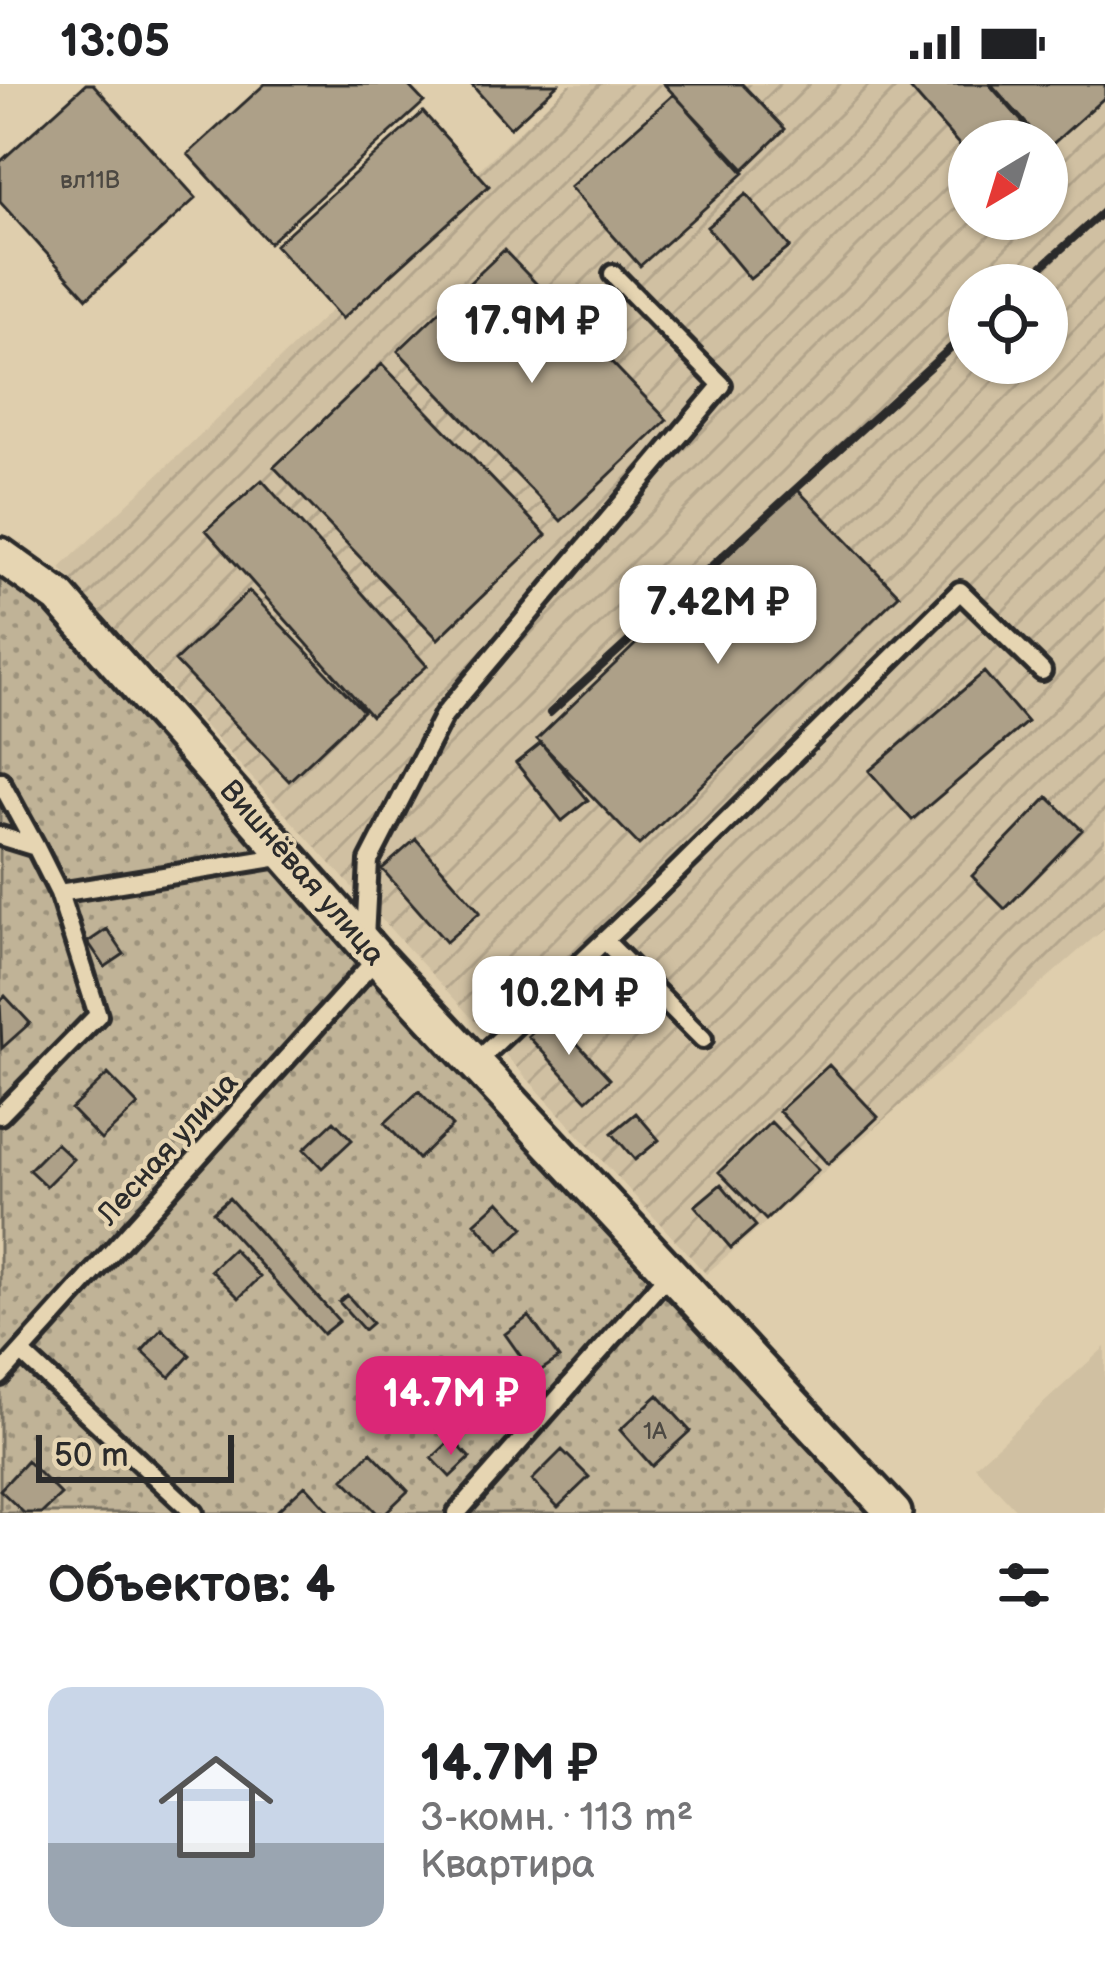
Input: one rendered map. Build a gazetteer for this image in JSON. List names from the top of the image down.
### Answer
{
  "streets": {
    "street": ["Вишнёвая улица"],
    "lane": ["Лесная улица"]
  },
  "crossings": [
    ["Вишнёвая улица", "Лесная улица"]
  ],
  "house_numbers": ["вл11В", "1А"],
  "scale_bar": "50 m",
  "north": "bottom left",
  "page": {
    "status": "13:05",
    "price": [
      "17.9M ₽",
      "7.42M ₽",
      "10.2M ₽",
      "14.7M ₽"
    ],
    "scale": "50 m",
    "heading": "Объектов: 4",
    "list": [
      {
        "name": "14.7M ₽",
        "note": "3-комн. · 113 m² · Квартира"
      }
    ]
  }
}
